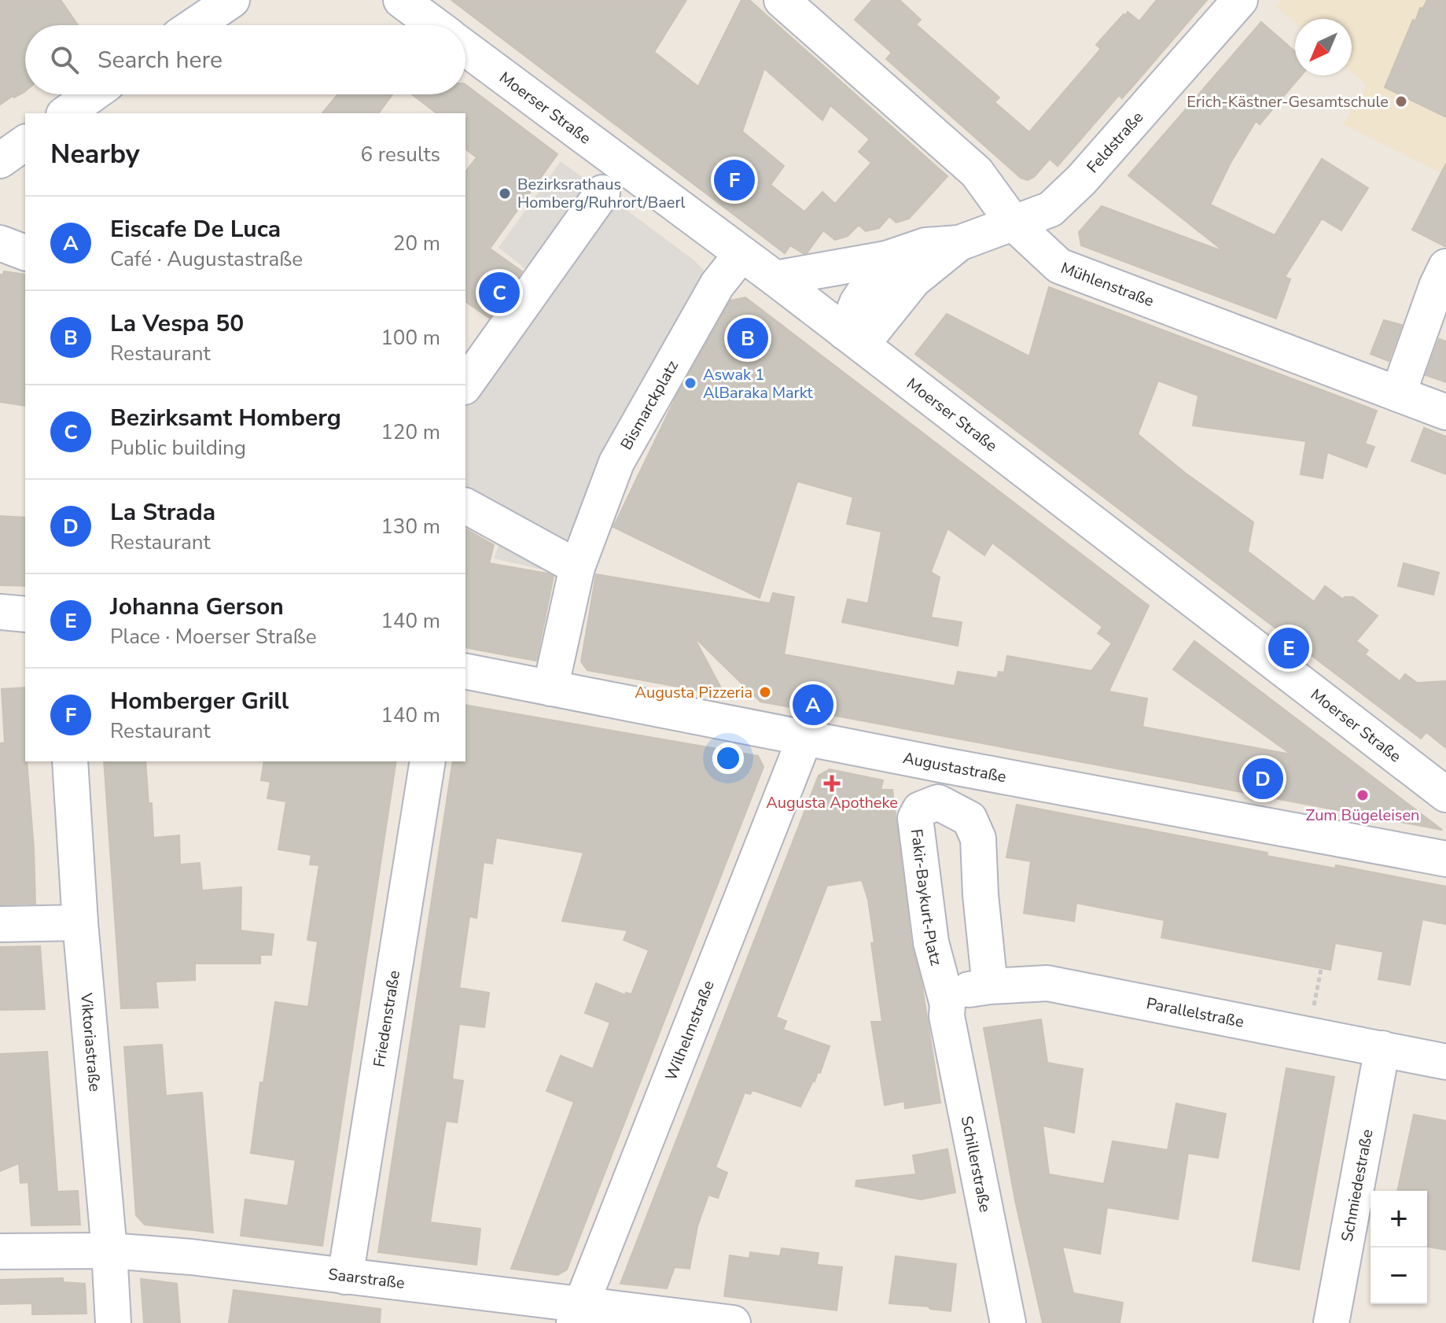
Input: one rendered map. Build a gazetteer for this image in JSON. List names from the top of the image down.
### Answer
{
  "streets": {
    "street": [
      "Moerser Straße",
      "Feldstraße",
      "Mühlenstraße",
      "Bismarckplatz",
      "Augustastraße",
      "Fakir-Baykurt-Platz",
      "Parallelstraße",
      "Friedenstraße",
      "Wilhelmstraße",
      "Viktoriastraße",
      "Schillerstraße",
      "Schmiedestraße",
      "Saarstraße"
    ]
  },
  "crossings": [
    ["Moerser Straße", "Feldstraße"],
    ["Moerser Straße", "Bismarckplatz"],
    ["Feldstraße", "Mühlenstraße"],
    ["Bismarckplatz", "Augustastraße"],
    ["Augustastraße", "Wilhelmstraße"],
    ["Fakir-Baykurt-Platz", "Parallelstraße"],
    ["Fakir-Baykurt-Platz", "Schillerstraße"],
    ["Parallelstraße", "Schillerstraße"],
    ["Parallelstraße", "Schmiedestraße"],
    ["Friedenstraße", "Saarstraße"],
    ["Wilhelmstraße", "Saarstraße"],
    ["Viktoriastraße", "Saarstraße"]
  ],
  "places": {
    "other": [
      "Erich-Kästner-Gesamtschule",
      "Bezirksrathaus Homberg/Ruhrort/Baerl",
      "Aswak 1 AlBaraka Markt",
      "Augusta Pizzeria",
      "Zum Bügeleisen"
    ],
    "health": ["Augusta Apotheke"]
  },
  "north": "bottom left",
  "page": {
    "search": "Search here",
    "heading": ["Nearby", "6 results"],
    "pins": [
      "F",
      "C",
      "B",
      "E",
      "A",
      "D"
    ],
    "list": [
      {
        "mark": "A",
        "name": "Eiscafe De Luca",
        "note": "Café · Augustastraße",
        "value": "20 m"
      },
      {
        "mark": "B",
        "name": "La Vespa 50",
        "note": "Restaurant",
        "value": "100 m"
      },
      {
        "mark": "C",
        "name": "Bezirksamt Homberg",
        "note": "Public building",
        "value": "120 m"
      },
      {
        "mark": "D",
        "name": "La Strada",
        "note": "Restaurant",
        "value": "130 m"
      },
      {
        "mark": "E",
        "name": "Johanna Gerson",
        "note": "Place · Moerser Straße",
        "value": "140 m"
      },
      {
        "mark": "F",
        "name": "Homberger Grill",
        "note": "Restaurant",
        "value": "140 m"
      }
    ],
    "map_buttons": ["+", "−"]
  }
}
